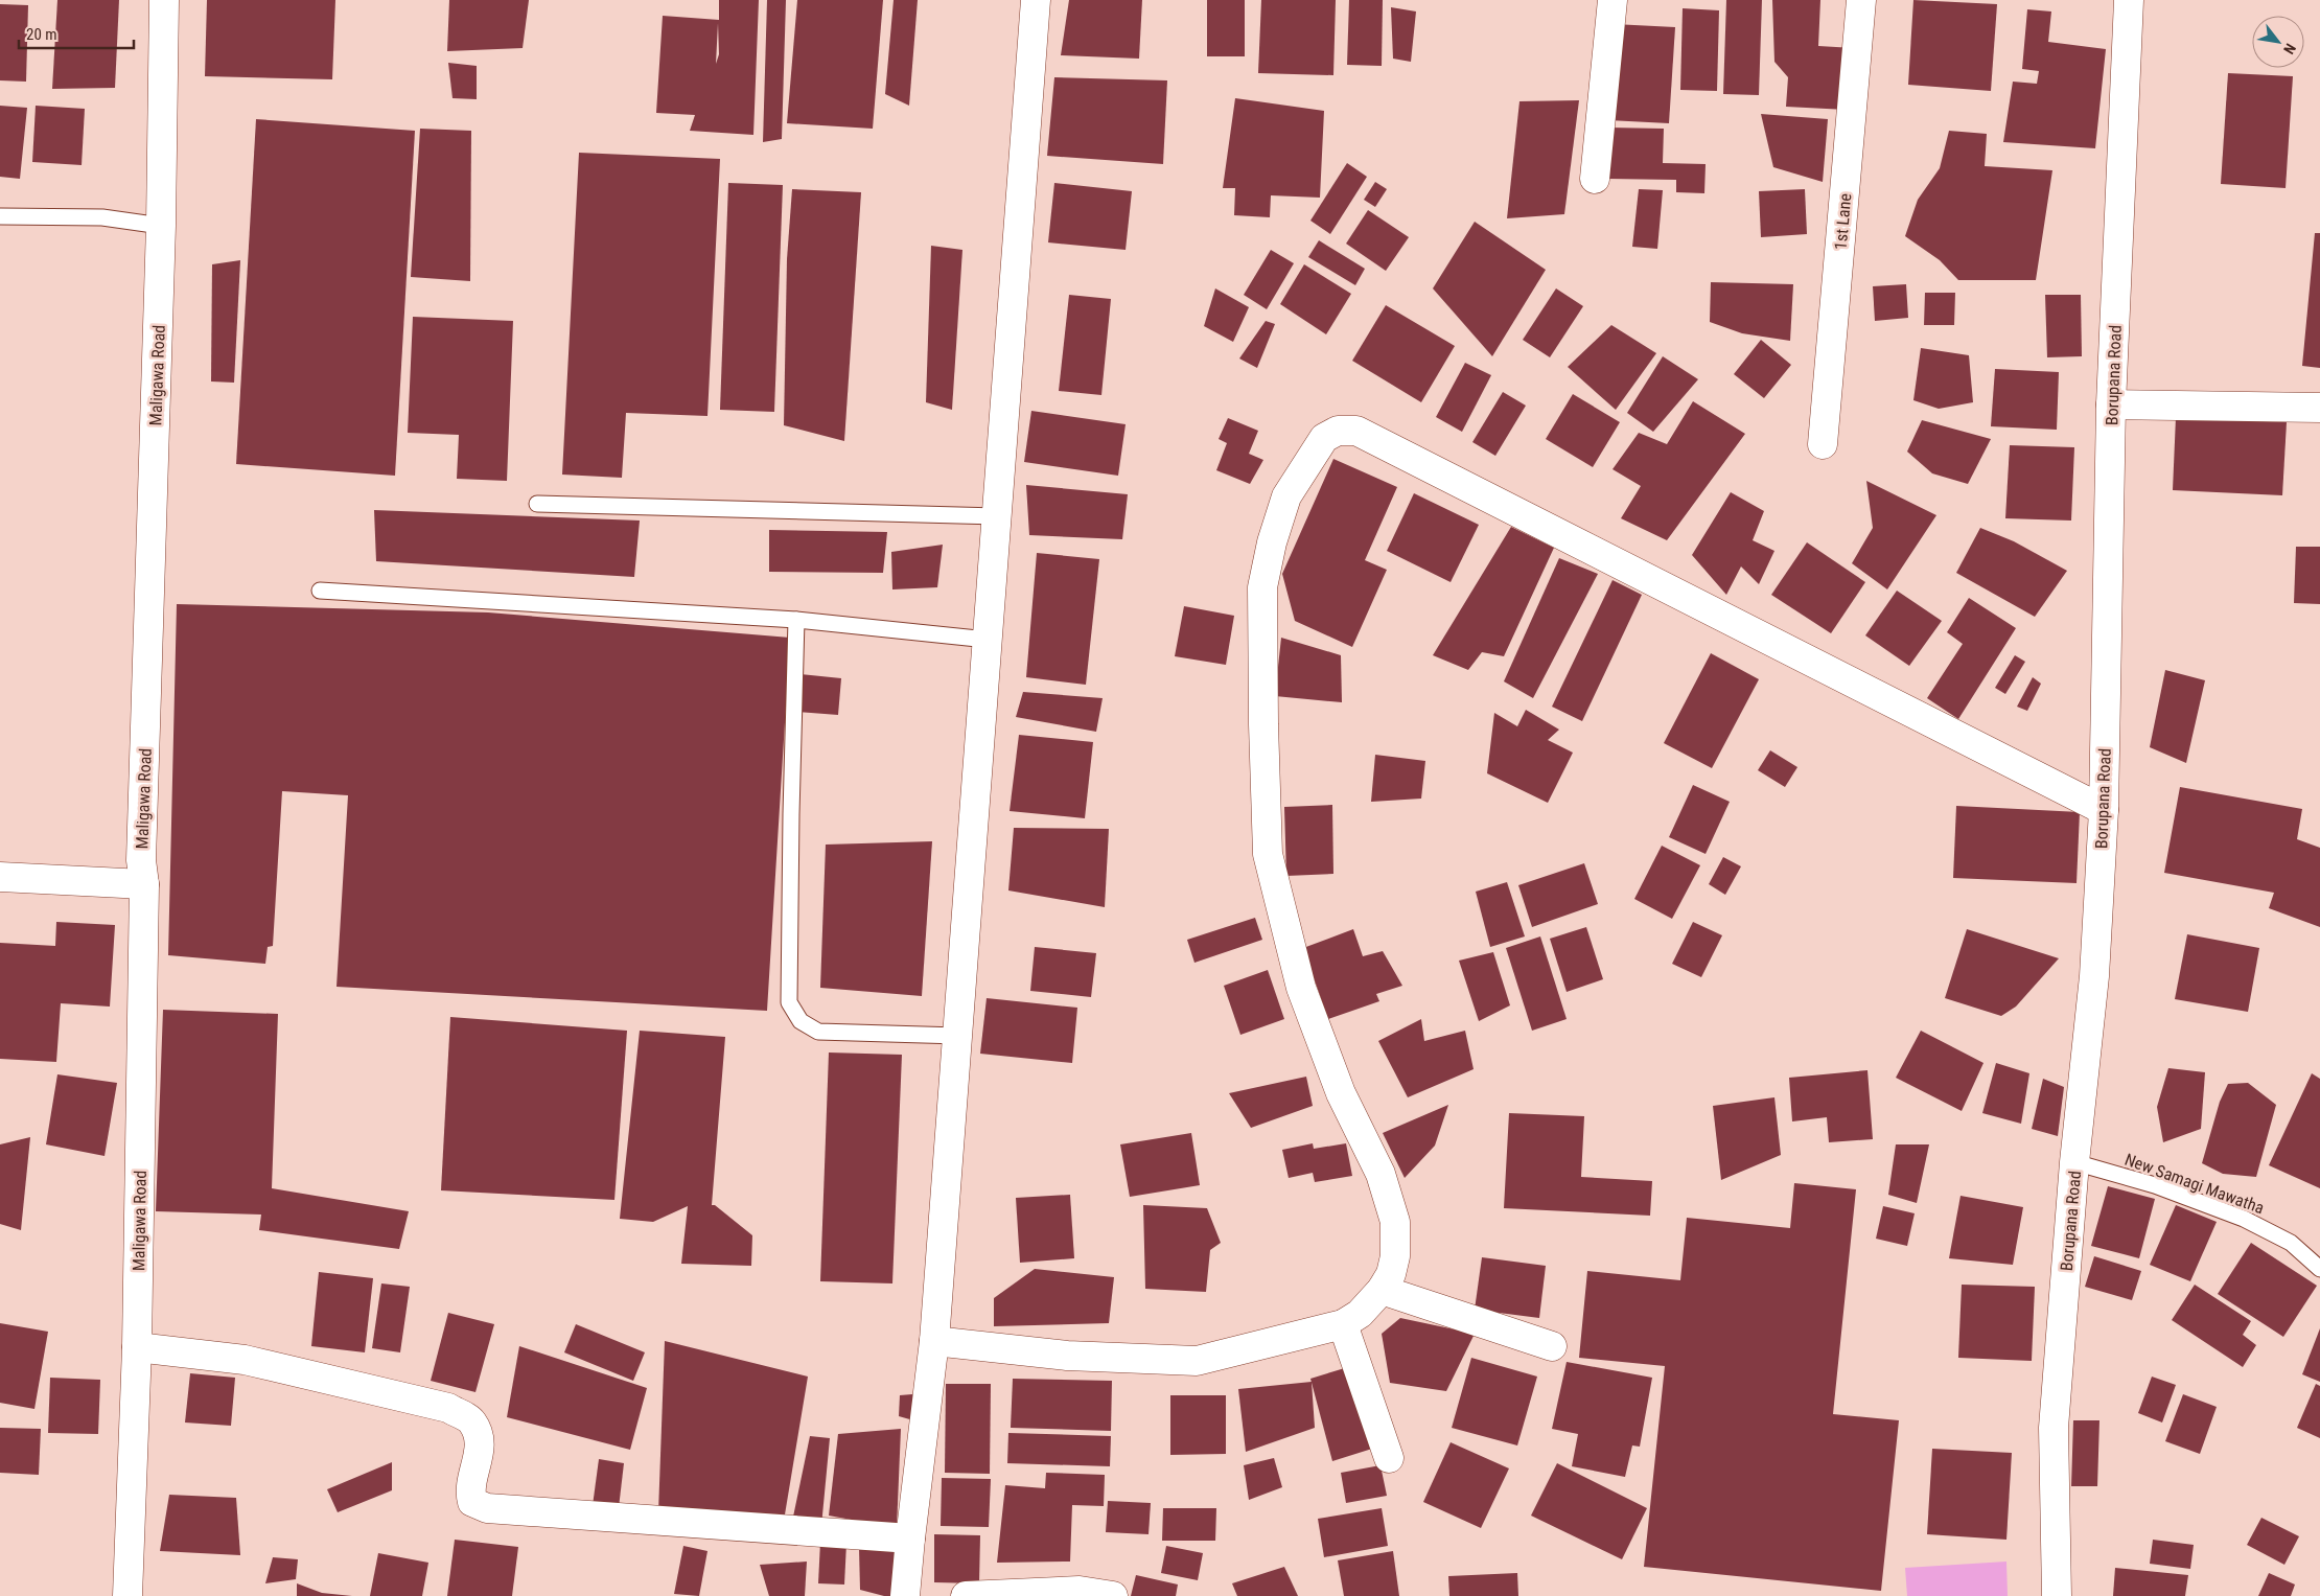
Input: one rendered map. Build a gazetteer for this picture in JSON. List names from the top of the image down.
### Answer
{
  "streets": {
    "street": ["1st Lane", "Maligawa Road", "Borupana Road"],
    "lane": ["New Samagi Mawatha"]
  },
  "crossings": [
    ["Borupana Road", "New Samagi Mawatha"]
  ],
  "scale_bar": "20 m",
  "north": "bottom right"
}
